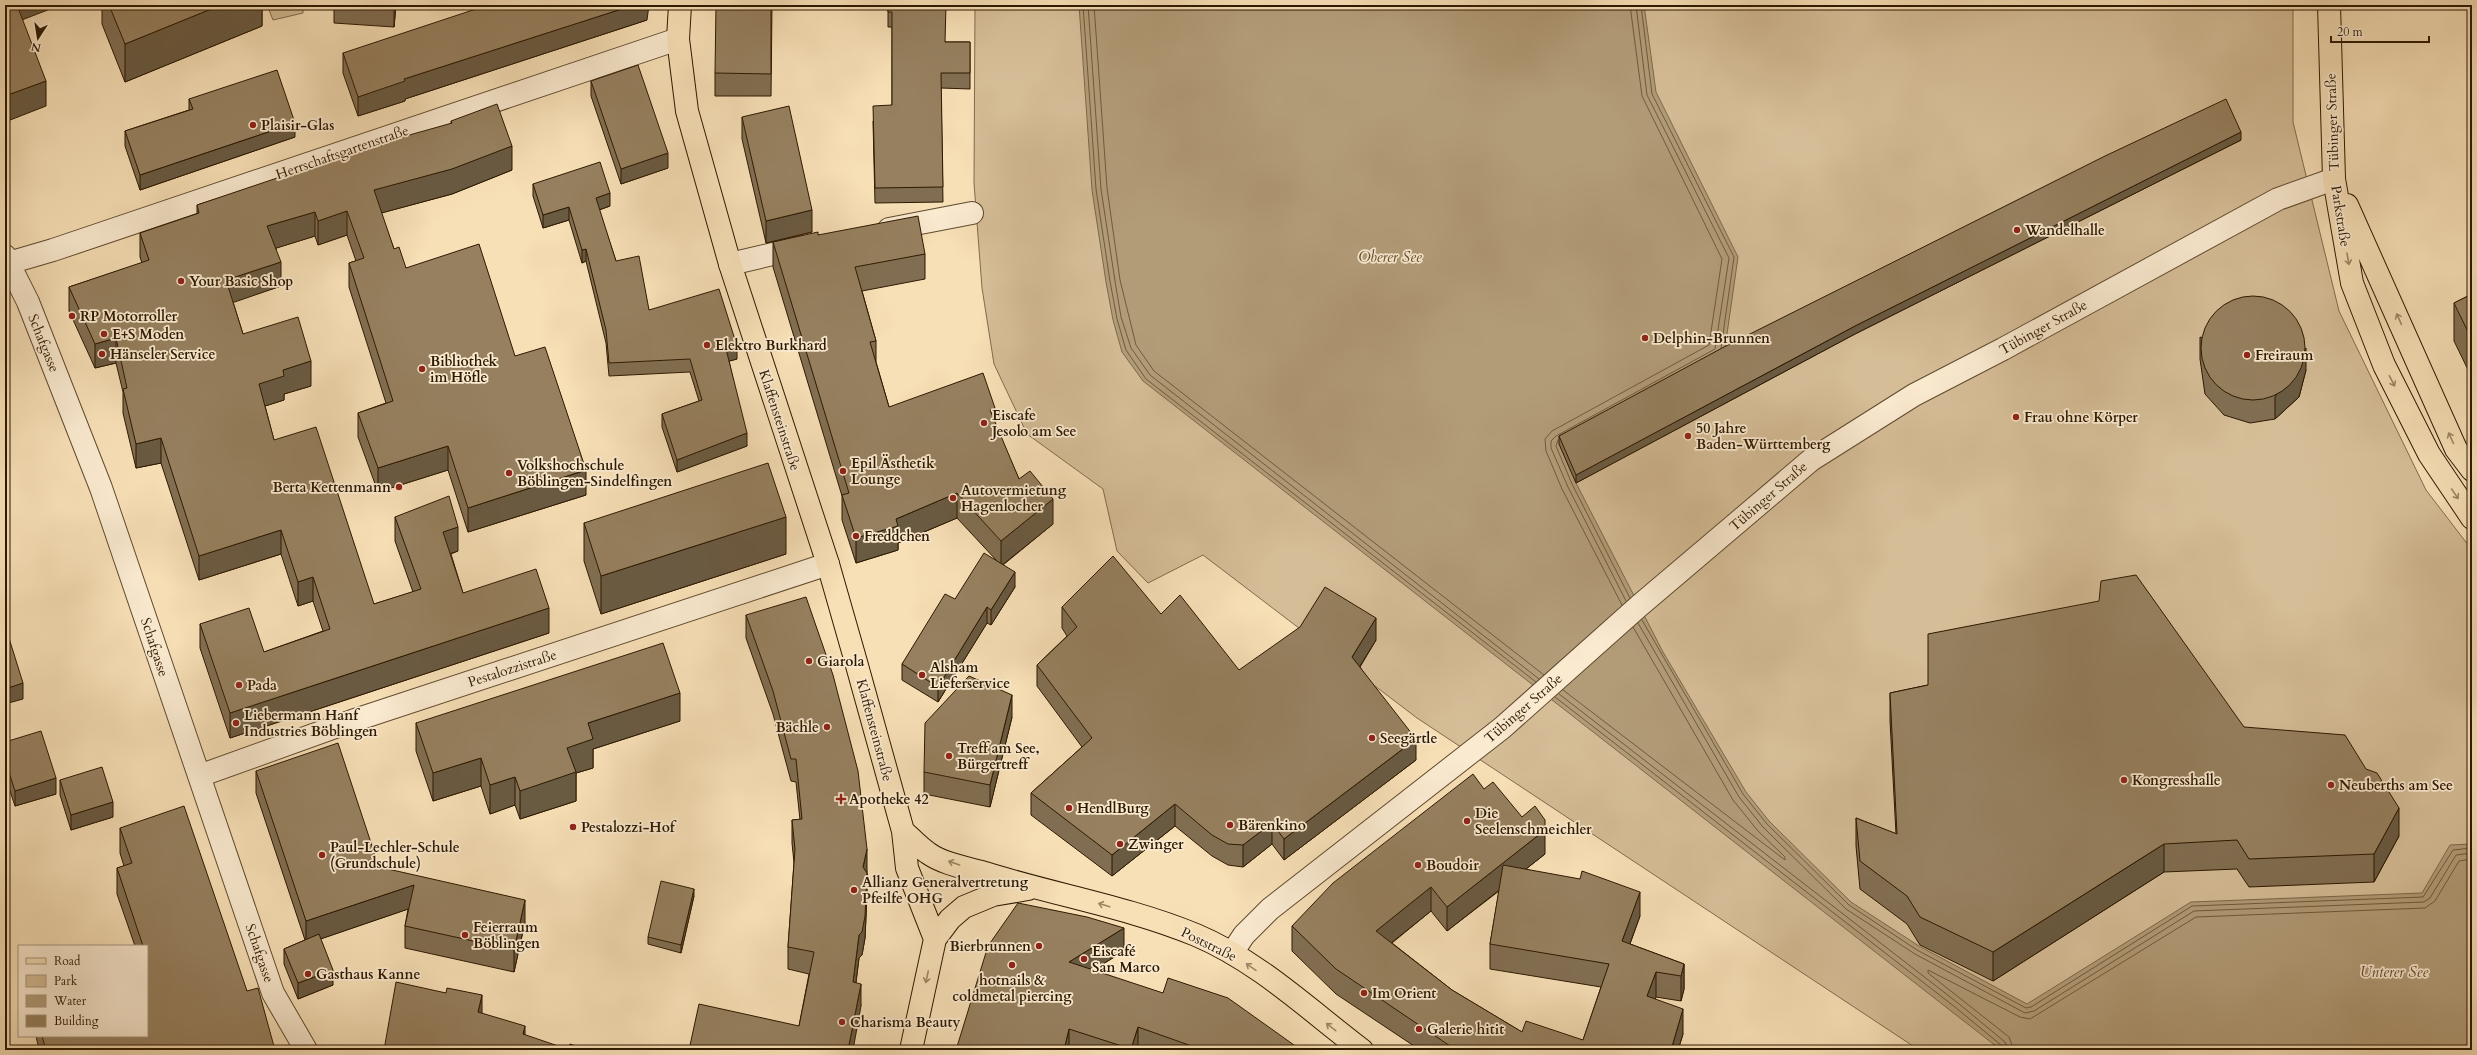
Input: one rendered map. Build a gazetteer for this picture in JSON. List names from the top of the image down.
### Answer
{
  "streets": {
    "main road": [
      "Tübinger Straße",
      "Parkstraße",
      "Klaffensteinstraße",
      "Poststraße"
    ],
    "street": ["Herrschaftsgartenstraße", "Schafgasse", "Pestalozzistraße"]
  },
  "crossings": [
    ["Tübinger Straße", "Parkstraße"],
    ["Tübinger Straße", "Poststraße"],
    ["Herrschaftsgartenstraße", "Schafgasse"],
    ["Herrschaftsgartenstraße", "Klaffensteinstraße"],
    ["Schafgasse", "Pestalozzistraße"],
    ["Klaffensteinstraße", "Pestalozzistraße"],
    ["Klaffensteinstraße", "Poststraße"]
  ],
  "water": ["Oberer See", "Unterer See"],
  "places": {
    "other": [
      "Plaisir-Glas",
      "Wandelhalle",
      "Your Basic Shop",
      "RP Motorroller",
      "E+S Moden",
      "Delphin-Brunnen",
      "Elektro Burkhard",
      "Hänseler Service",
      "Freiraum",
      "Bibliothek im Höfle",
      "Frau ohne Körper",
      "Eiscafe Jesolo am See",
      "50 Jahre Baden-Württemberg",
      "Epil Ästhetik Lounge",
      "Volkshochschule Böblingen-Sindelfingen",
      "Berta Kettenmann",
      "Autovermietung Hagenlocher",
      "Freddchen",
      "Giarola",
      "Alsham Lieferservice",
      "Pada",
      "Liebermann Hanf Industries Böblingen",
      "Bächle",
      "Seegärtle",
      "Treff am See, Bürgertreff",
      "Kongresshalle",
      "Neuberths am See",
      "HendlBurg",
      "Die Seelenschmeichler",
      "Bärenkino",
      "Pestalozzi-Hof",
      "Zwinger",
      "Paul-Lechler-Schule (Grundschule)",
      "Boudoir",
      "Allianz Generalvertretung Pfeilfe OHG",
      "Feierraum Böblingen",
      "Bierbrunnen",
      "Eiscafé San Marco",
      "hotnails & coldmetal piercing",
      "Gasthaus Kanne",
      "Im Orient",
      "Charisma Beauty",
      "Galerie hitit"
    ],
    "health": ["Apotheke 42"]
  },
  "legend": [
    "Road",
    "Park",
    "Water",
    "Building"
  ],
  "scale_bar": "20 m",
  "north": "bottom"
}
